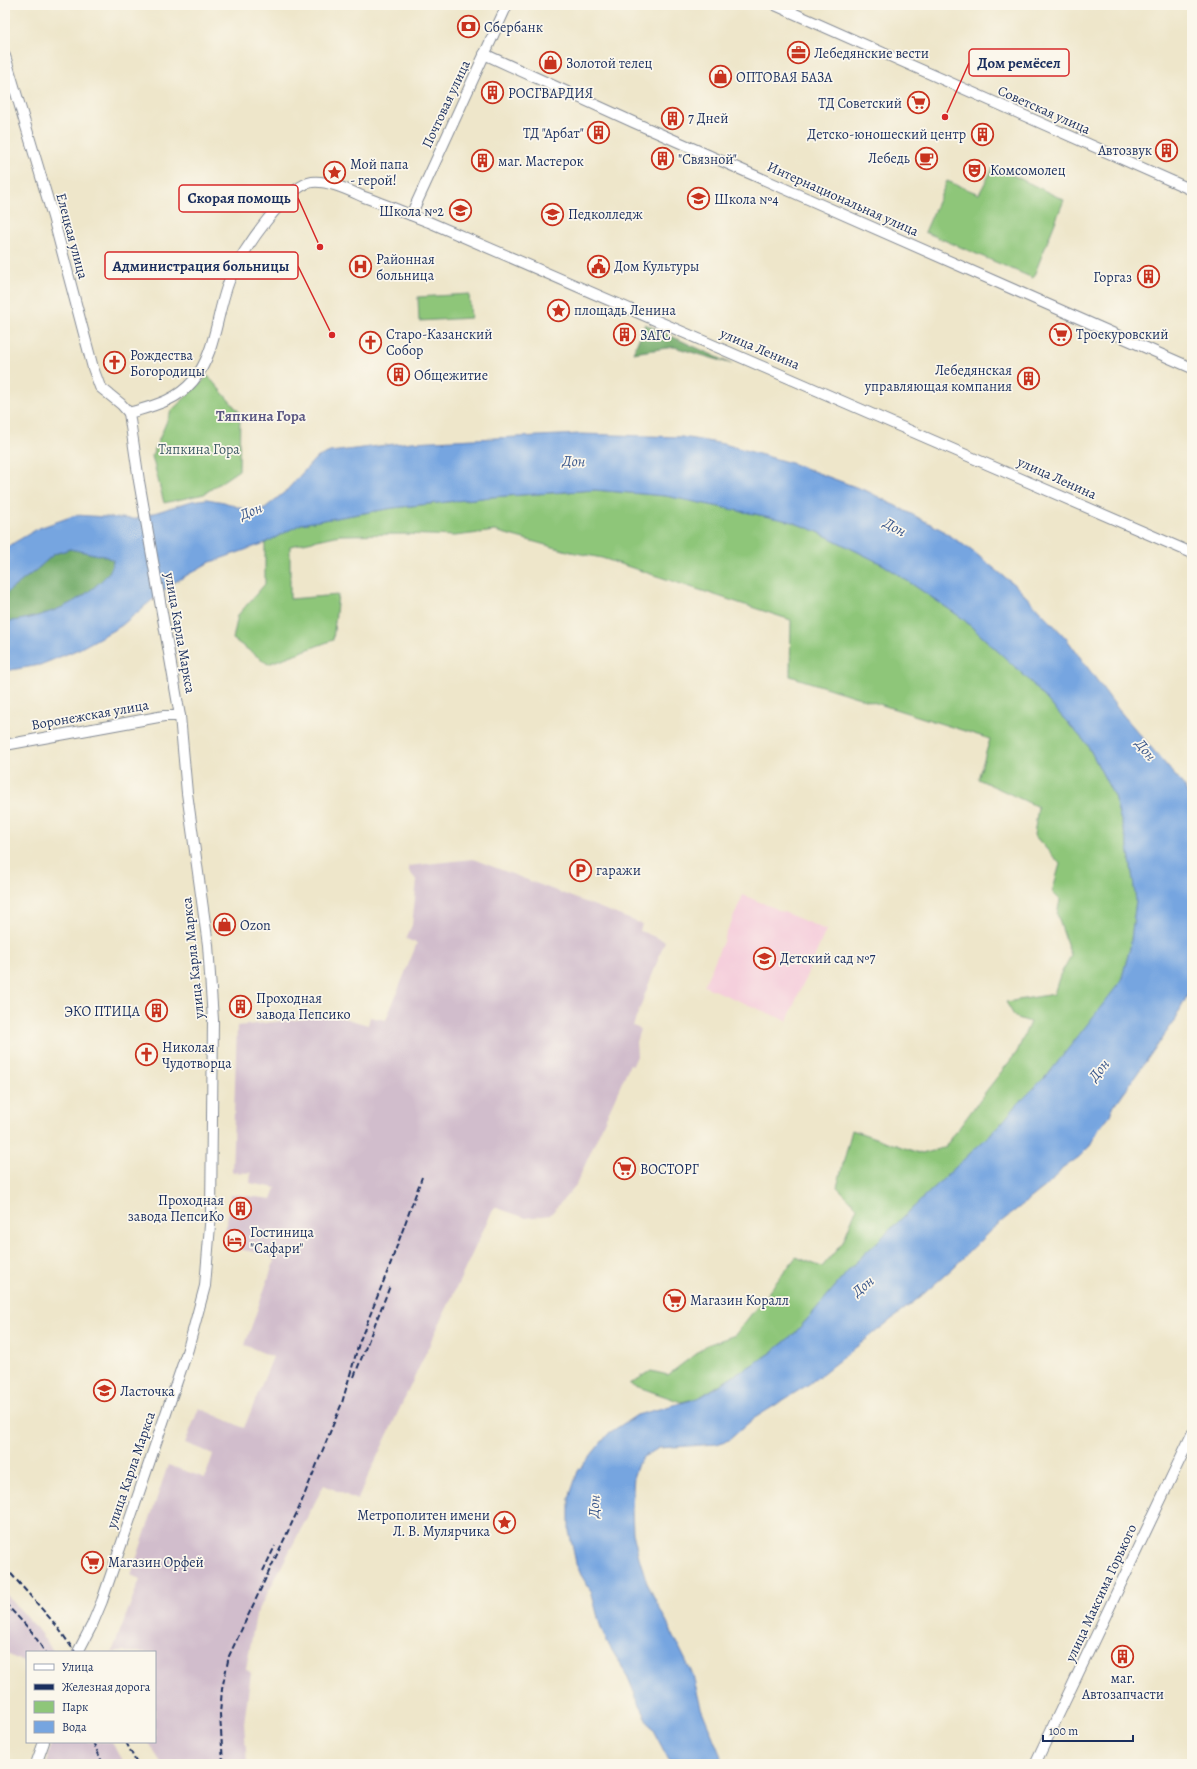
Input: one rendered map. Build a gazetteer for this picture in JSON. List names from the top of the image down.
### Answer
{
  "streets": {
    "main road": [
      "Почтовая улица",
      "Советская улица",
      "Интернациональная улица",
      "Елецкая улица",
      "улица Ленина",
      "улица Карла Маркса",
      "Воронежская улица",
      "улица Максима Горького"
    ]
  },
  "crossings": [
    ["Почтовая улица", "Интернациональная улица"],
    ["Почтовая улица", "улица Ленина"],
    ["Елецкая улица", "улица Ленина"],
    ["Елецкая улица", "улица Карла Маркса"],
    ["улица Ленина", "улица Карла Маркса"],
    ["улица Карла Маркса", "Воронежская улица"]
  ],
  "districts": ["Тяпкина Гора"],
  "water": ["Дон"],
  "parks": ["Тяпкина Гора"],
  "places": {
    "bank": ["Сбербанк"],
    "office": ["Лебедянские вести"],
    "shop": ["Золотой телец", "ОПТОВАЯ БАЗА", "Ozon"],
    "building": [
      "РОСГВАРДИЯ",
      "7 Дней",
      "ТД \"Арбат\"",
      "Детско-юношеский центр",
      "Автозвук",
      "\"Связной\"",
      "маг. Мастерок",
      "Горгаз",
      "ЗАГС",
      "Общежитие",
      "Лебедянская управляющая компания",
      "Проходная завода Пепсико",
      "ЭКО ПТИЦА",
      "Проходная завода ПепсиКо",
      "маг. Автозапчасти"
    ],
    "supermarket": [
      "ТД Советский",
      "Троекуровский",
      "ВОСТОРГ",
      "Магазин Коралл",
      "Магазин Орфей"
    ],
    "other": ["Дом ремёсел", "Скорая помощь", "Администрация больницы"],
    "cafe": ["Лебедь"],
    "theatre": ["Комсомолец"],
    "place": ["Мой папа - герой!", "площадь Ленина", "Метрополитен имени Л. В. Мулярчика"],
    "school or university": [
      "Школа №4",
      "Школа №2",
      "Педколледж",
      "Детский сад №7",
      "Ласточка"
    ],
    "public building": ["Дом Культуры"],
    "hospital": ["Районная больница"],
    "church": ["Старо-Казанский Собор", "Рождества Богородицы", "Николая Чудотворца"],
    "parking": ["гаражи"],
    "hotel": ["Гостиница \"Сафари\""]
  },
  "legend": [
    "Улица",
    "Железная дорога",
    "Парк",
    "Вода"
  ],
  "scale_bar": "100 m"
}
